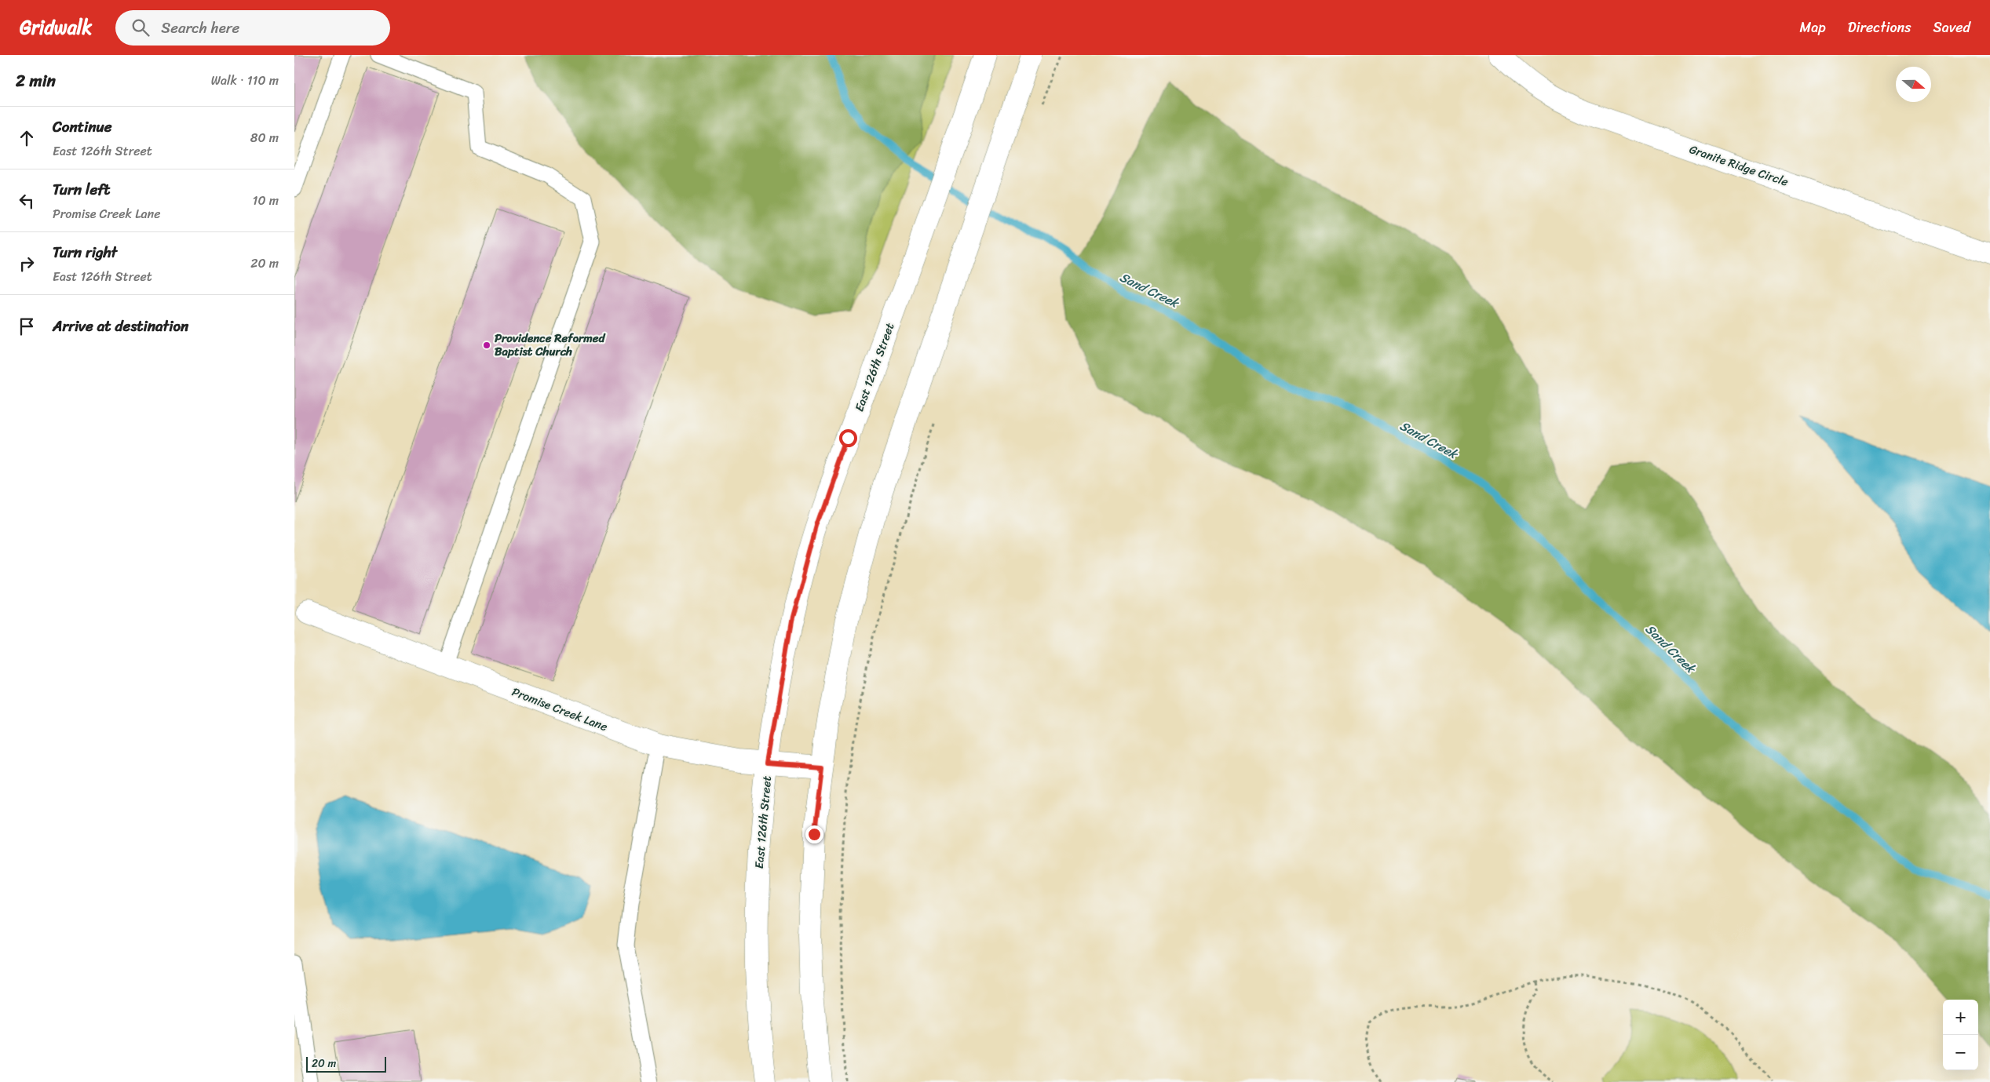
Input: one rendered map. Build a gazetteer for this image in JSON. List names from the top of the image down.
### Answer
{
  "streets": {
    "main road": ["Granite Ridge Circle", "East 126th Street", "Promise Creek Lane"]
  },
  "crossings": [
    ["East 126th Street", "Promise Creek Lane"]
  ],
  "water": ["Sand Creek"],
  "places": ["Providence Reformed Baptist Church"],
  "scale_bar": "20 m",
  "north": "right",
  "page": {
    "header": "Gridwalk",
    "search": "Search here",
    "nav": ["Map", "Directions", "Saved"],
    "heading": ["2 min", "Walk · 110 m"],
    "list": [
      ["Continue", "East 126th Street", "80 m"],
      ["Turn left", "Promise Creek Lane", "10 m"],
      ["Turn right", "East 126th Street", "20 m"],
      "Arrive at destination"
    ],
    "map_buttons": ["+", "−"],
    "scale": "20 m"
  }
}
